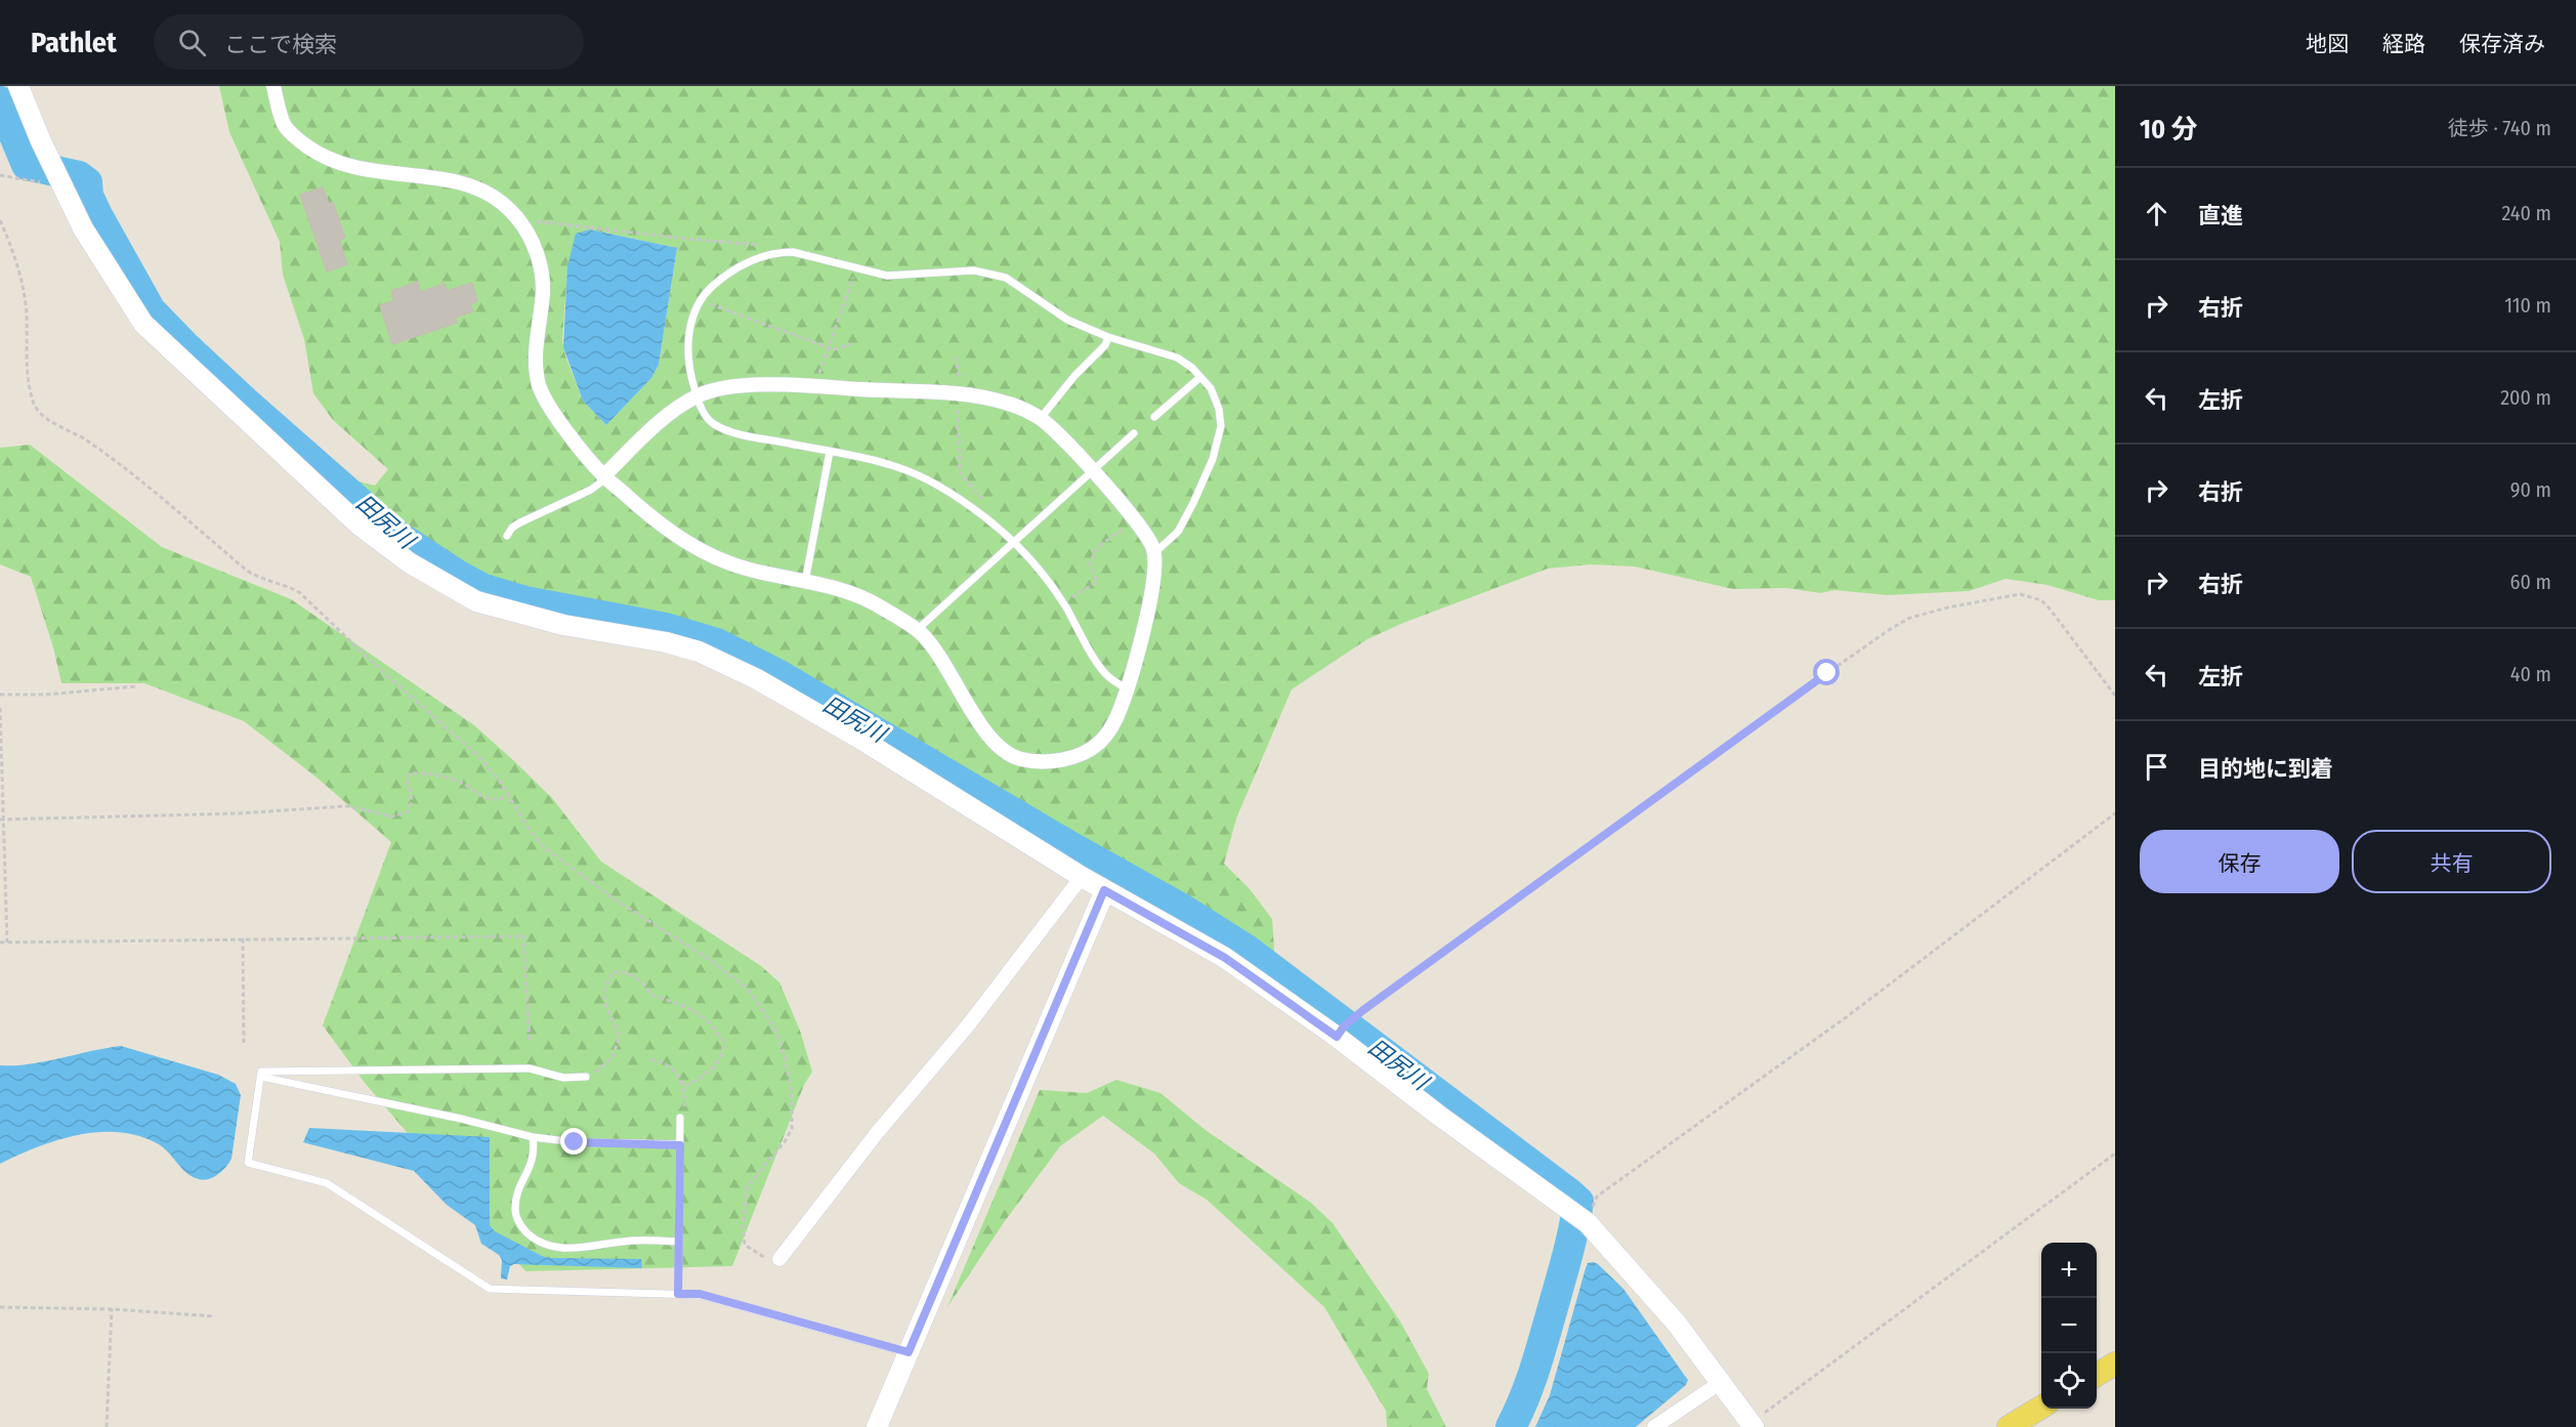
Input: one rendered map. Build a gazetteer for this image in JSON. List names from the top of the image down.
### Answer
{
  "water": ["田尻川"],
  "page": {
    "header": "Pathlet",
    "search": "ここで検索",
    "nav": ["地図", "経路", "保存済み"],
    "heading": ["10 分", "徒歩 · 740 m"],
    "list": [
      ["直進", "240 m"],
      ["右折", "110 m"],
      ["左折", "200 m"],
      ["右折", "90 m"],
      ["右折", "60 m"],
      ["左折", "40 m"],
      "目的地に到着"
    ],
    "buttons": ["保存", "共有"],
    "map_buttons": ["+", "−"]
  }
}
